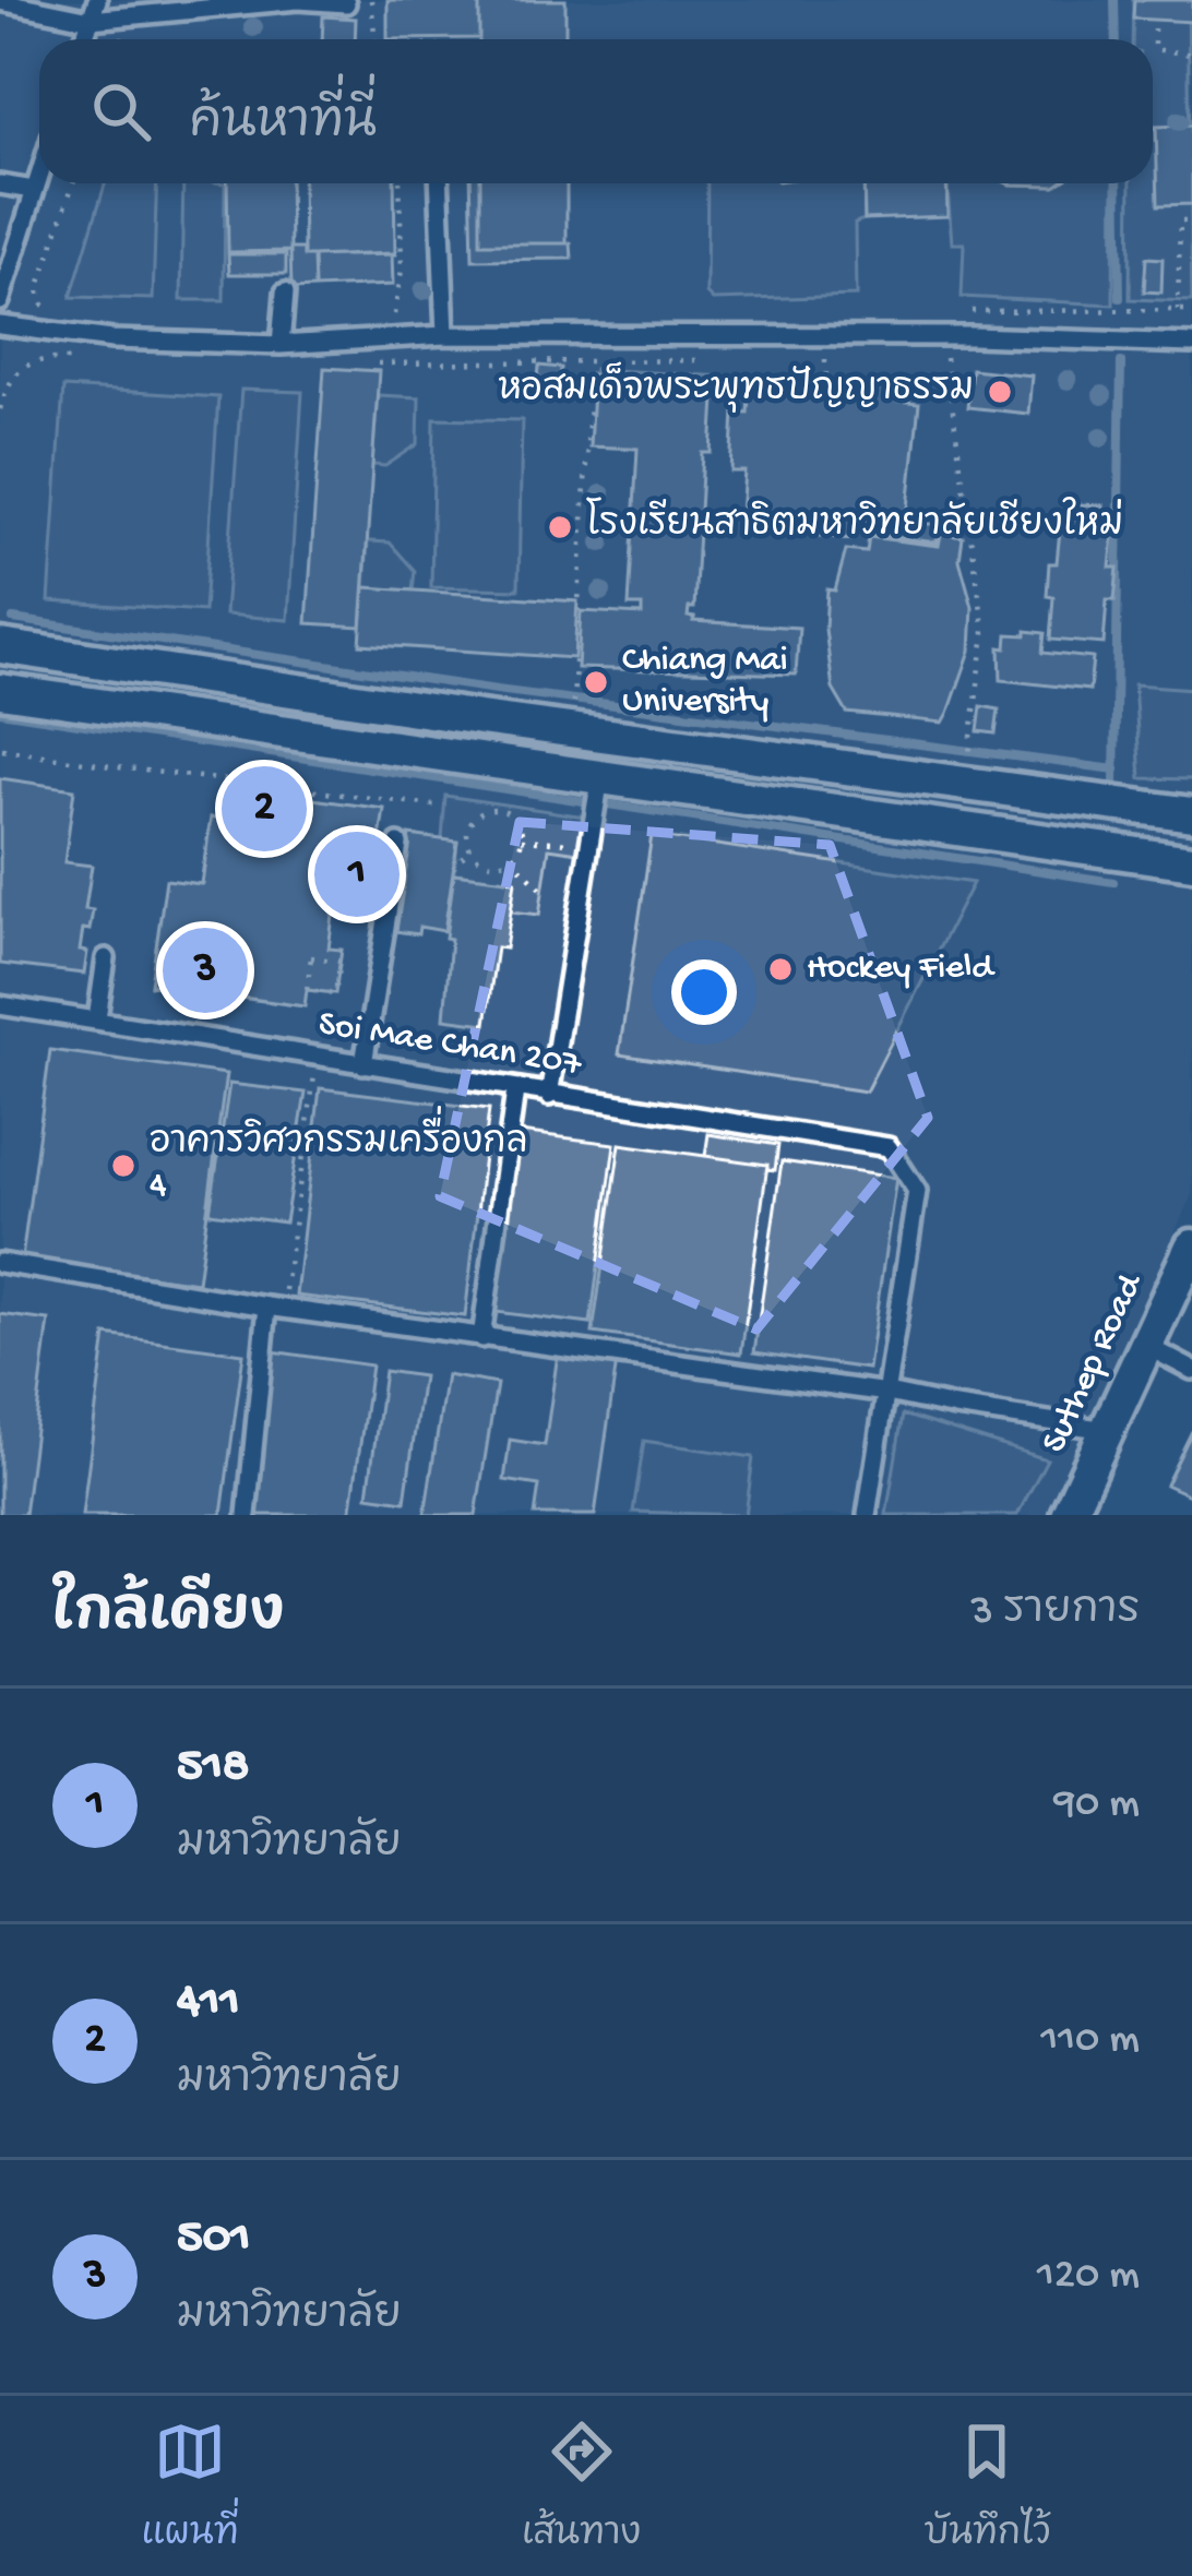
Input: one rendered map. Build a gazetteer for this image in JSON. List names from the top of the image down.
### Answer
{
  "streets": {
    "street": ["Suthep Road"],
    "lane": ["Soi Mae Chan 207"]
  },
  "places": [
    "หอสมเด็จพระพุทธปัญญาธรรม",
    "โรงเรียนสาธิตมหาวิทยาลัยเชียงใหม่",
    "Chiang Mai University",
    "Hockey Field",
    "อาคารวิศวกรรมเครื่องกล 4"
  ],
  "page": {
    "search": "ค้นหาที่นี่",
    "pins": ["2", "1", "3"],
    "heading": ["ใกล้เคียง", "3 รายการ"],
    "list": [
      {
        "mark": "1",
        "name": "518",
        "note": "มหาวิทยาลัย",
        "value": "90 m"
      },
      {
        "mark": "2",
        "name": "411",
        "note": "มหาวิทยาลัย",
        "value": "110 m"
      },
      {
        "mark": "3",
        "name": "501",
        "note": "มหาวิทยาลัย",
        "value": "120 m"
      }
    ],
    "nav": ["แผนที่", "เส้นทาง", "บันทึกไว้"]
  }
}
